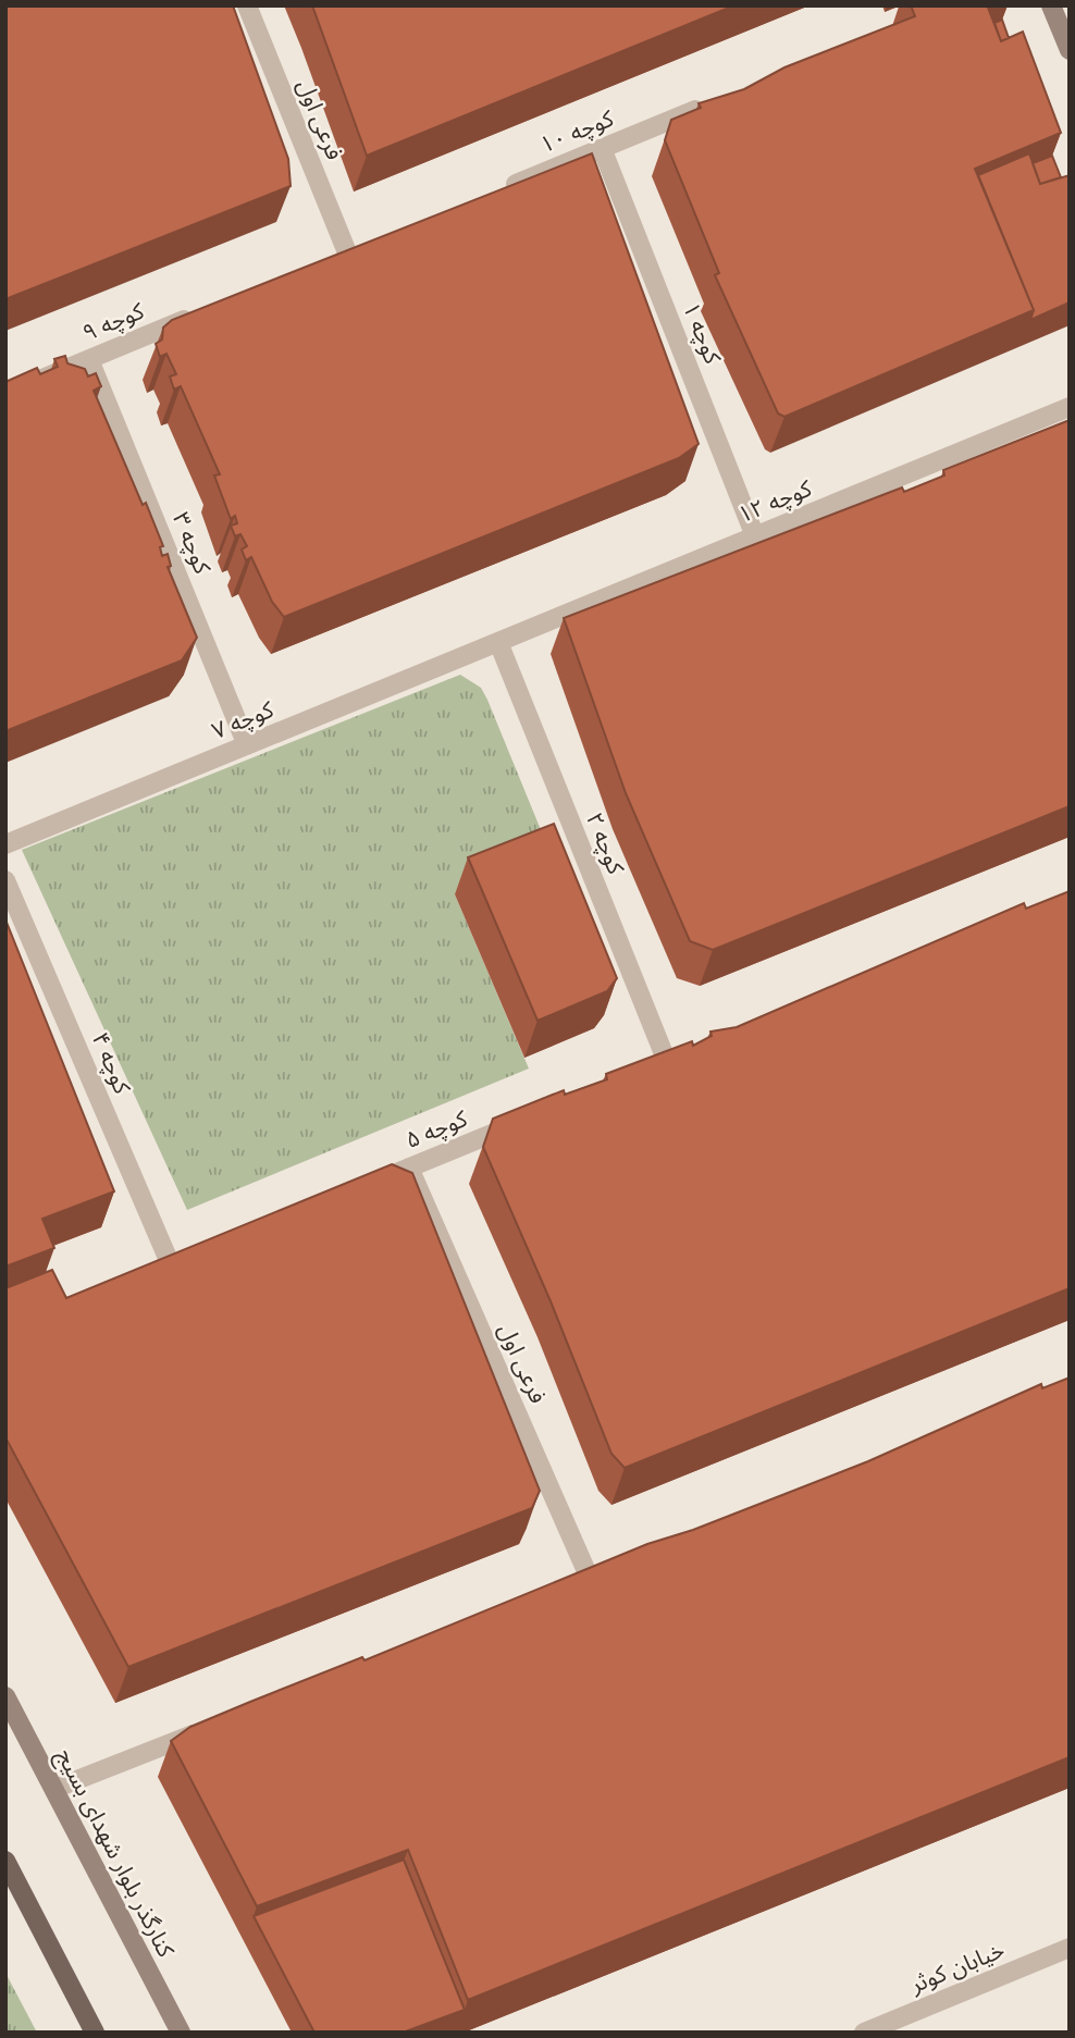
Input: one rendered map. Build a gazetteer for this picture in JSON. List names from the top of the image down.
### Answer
{
  "streets": {
    "street": [
      "فرعی اول",
      "کوچه ۱۰",
      "کوچه ۹",
      "کوچه ۱",
      "کوچه ۱۲",
      "کوچه ۳",
      "کوچه ۷",
      "کوچه ۲",
      "کوچه ۴",
      "کوچه ۵",
      "کنارگذر بلوار شهدای بسیج",
      "خیابان کوثر"
    ]
  },
  "crossings": [
    ["فرعی اول", "کوچه ۵"],
    ["کوچه ۱۰", "کوچه ۱"],
    ["کوچه ۹", "کوچه ۳"],
    ["کوچه ۱", "کوچه ۱۲"],
    ["کوچه ۱۲", "کوچه ۷"],
    ["کوچه ۱۲", "کوچه ۲"],
    ["کوچه ۳", "کوچه ۷"],
    ["کوچه ۷", "کوچه ۲"]
  ]
}
